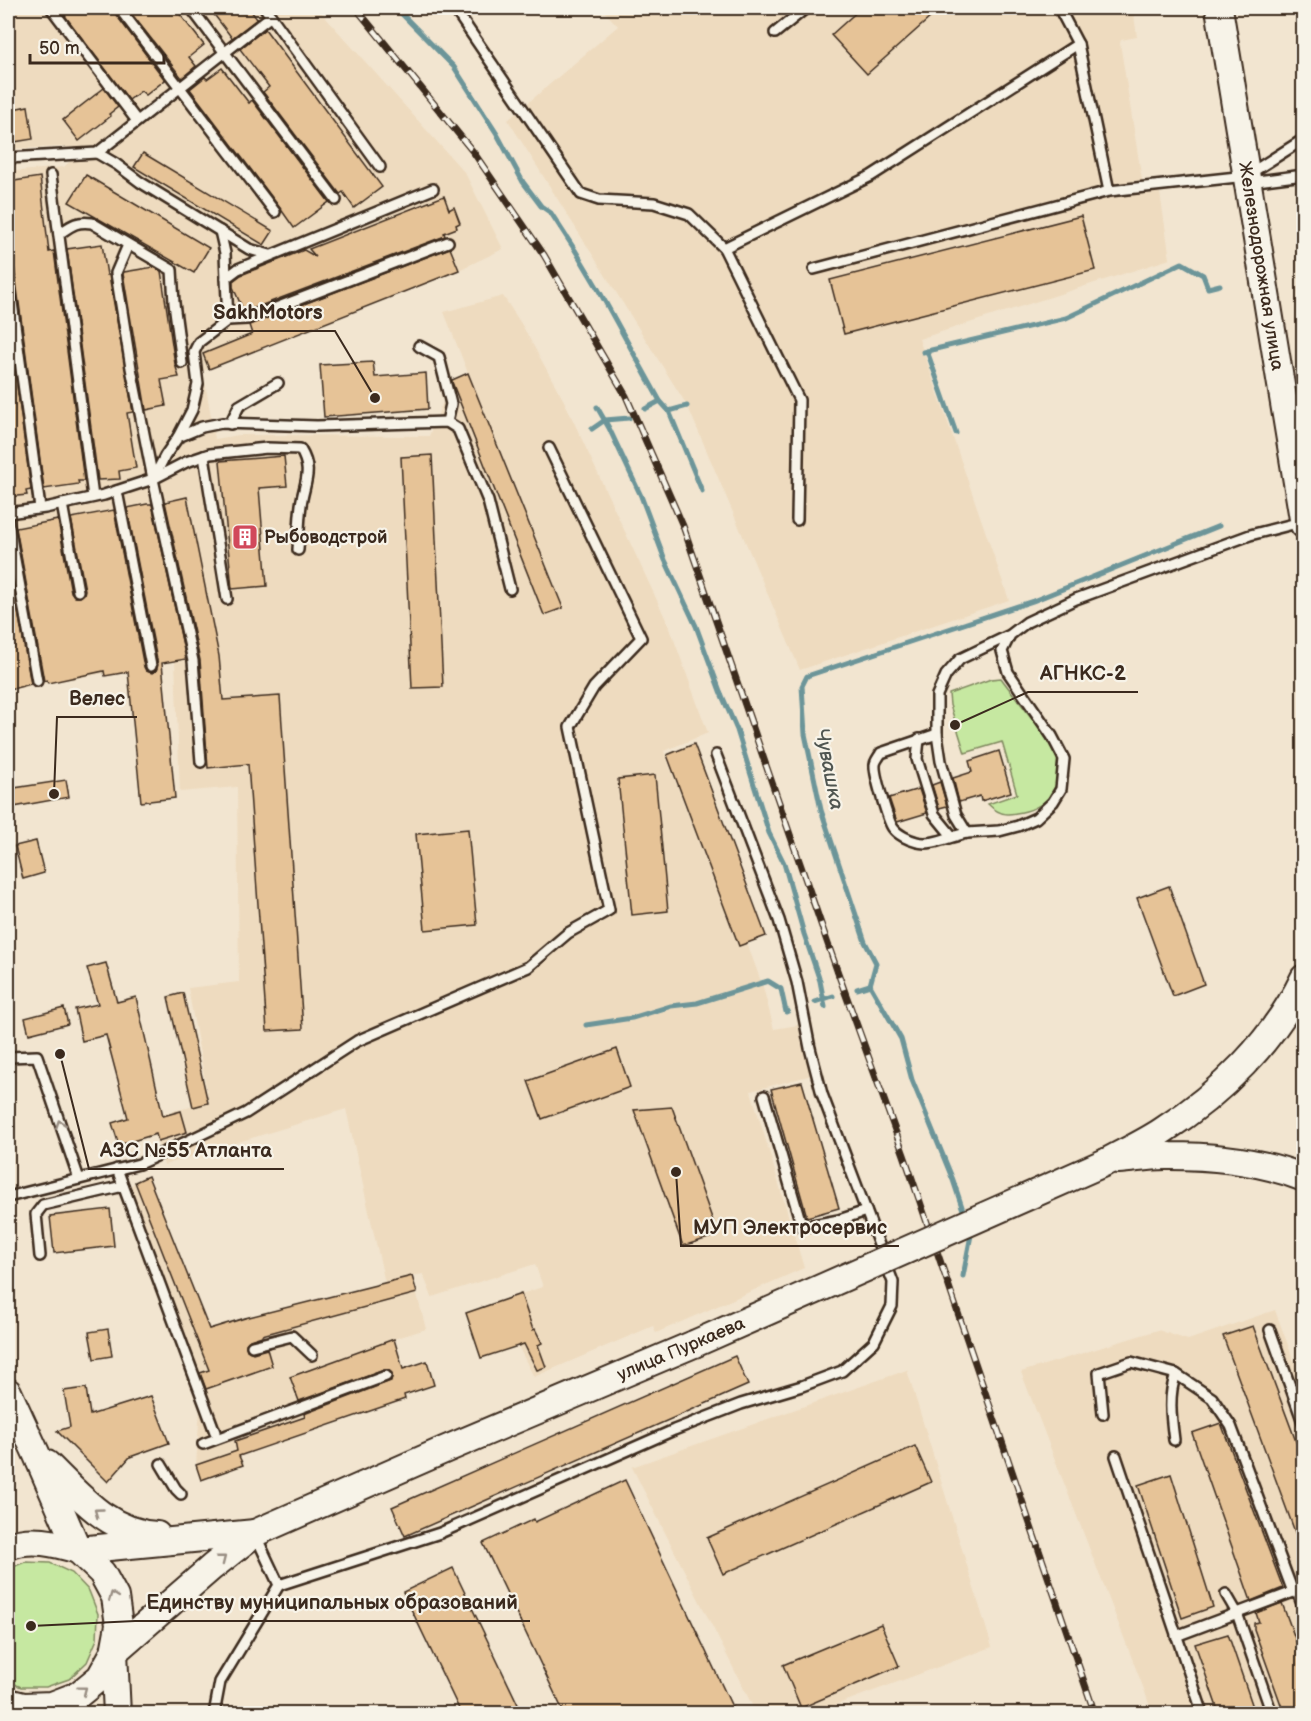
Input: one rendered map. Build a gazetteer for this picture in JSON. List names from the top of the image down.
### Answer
{
  "streets": {
    "main road": ["Железнодорожная улица", "улица Пуркаева"]
  },
  "water": ["Чувашка"],
  "places": {
    "other": [
      "SakhMotors",
      "АГНКС-2",
      "Велес",
      "АЗС №55 Атланта",
      "МУП Электросервис",
      "Единству муниципальных образований"
    ],
    "building": ["Рыбоводстрой"]
  },
  "scale_bar": "50 m"
}
